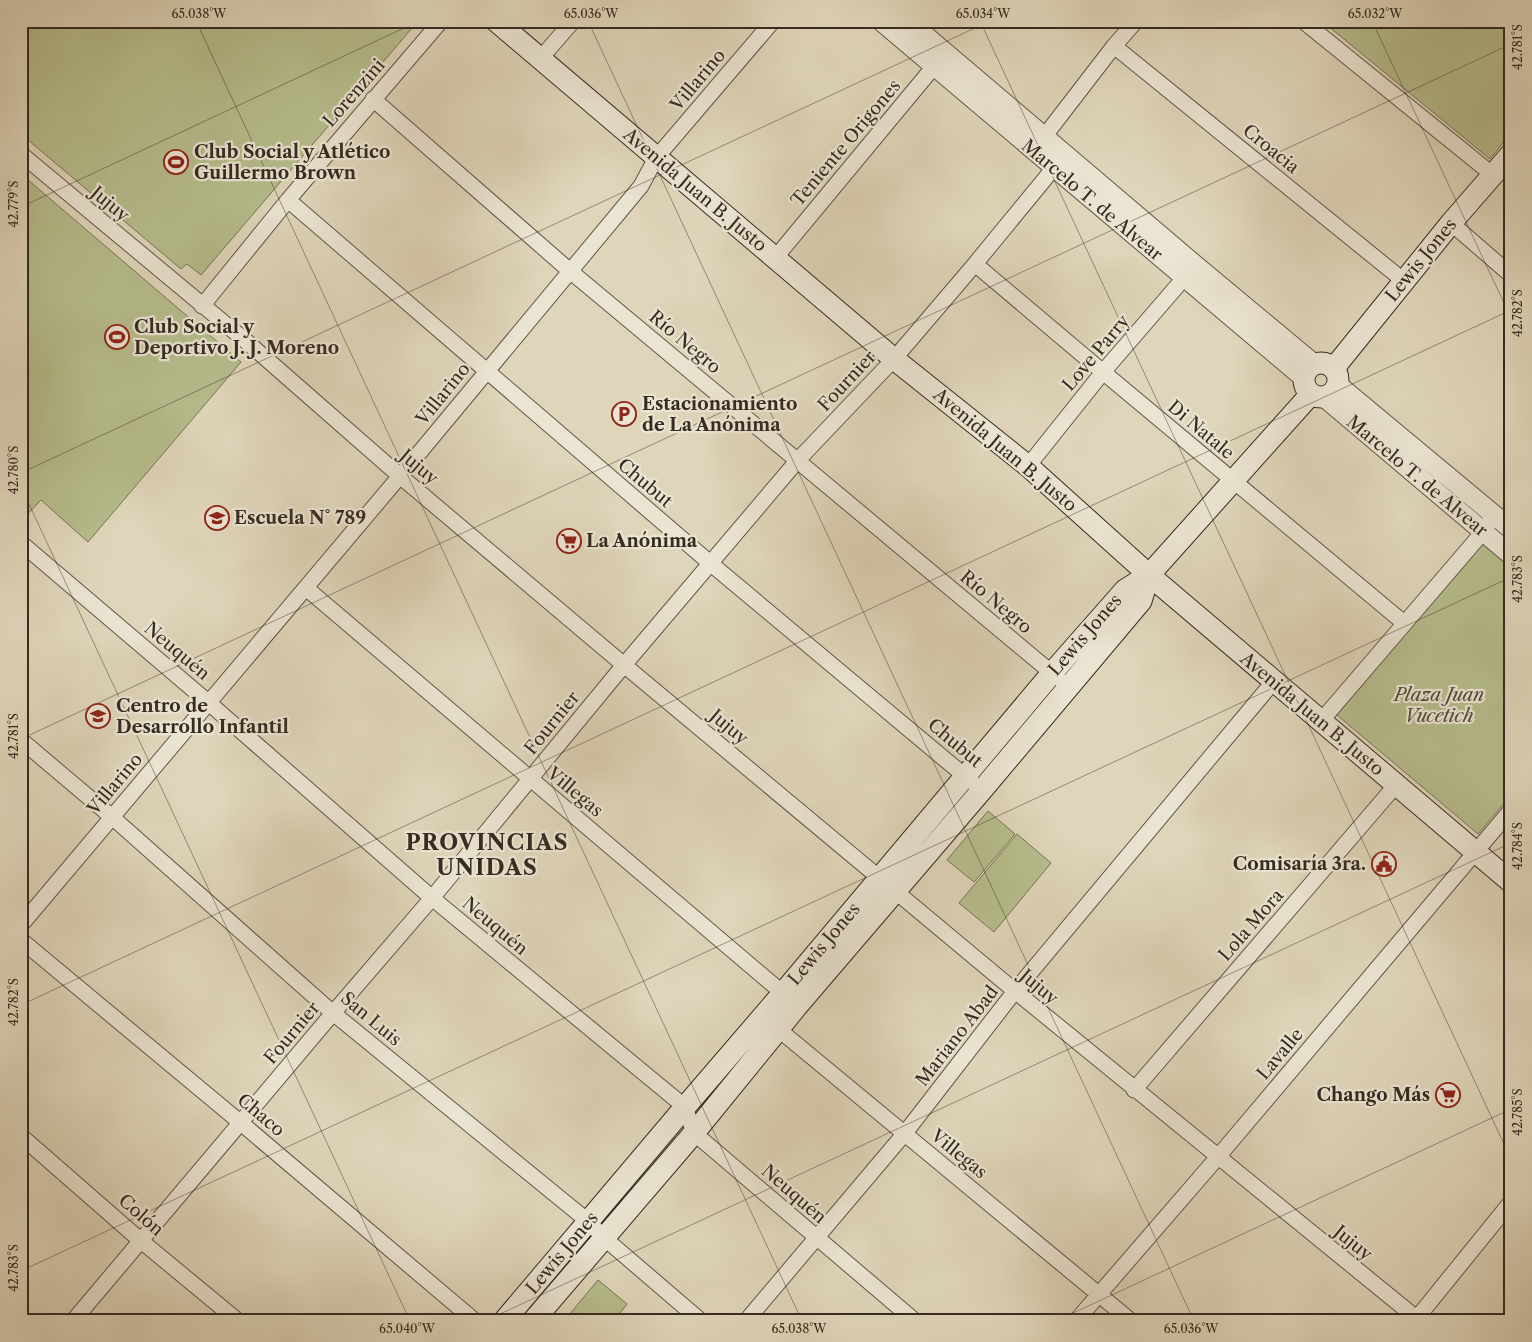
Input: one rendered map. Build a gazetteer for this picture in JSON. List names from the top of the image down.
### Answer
{
  "streets": {
    "main road": ["Avenida Juan B. Justo", "Lewis Jones"],
    "street": [
      "Villarino",
      "Lorenzini",
      "Teniente Origones",
      "Croacia",
      "Marcelo T. de Alvear",
      "Jujuy",
      "Río Negro",
      "Love Parry",
      "Fournier",
      "Di Natale",
      "Chubut",
      "Neuquén",
      "Villegas",
      "Lola Mora",
      "San Luis",
      "Mariano Abad",
      "Lavalle",
      "Chaco",
      "Colón"
    ]
  },
  "crossings": [
    ["Villarino", "Avenida Juan B. Justo"],
    ["Villarino", "Jujuy"],
    ["Villarino", "Río Negro"],
    ["Villarino", "Chubut"],
    ["Villarino", "Neuquén"],
    ["Villarino", "Villegas"],
    ["Villarino", "San Luis"],
    ["Lorenzini", "Jujuy"],
    ["Lorenzini", "Río Negro"],
    ["Lorenzini", "Chubut"],
    ["Teniente Origones", "Avenida Juan B. Justo"],
    ["Teniente Origones", "Marcelo T. de Alvear"],
    ["Croacia", "Lewis Jones"],
    ["Avenida Juan B. Justo", "Lewis Jones"],
    ["Avenida Juan B. Justo", "Love Parry"],
    ["Avenida Juan B. Justo", "Fournier"],
    ["Avenida Juan B. Justo", "Lola Mora"],
    ["Avenida Juan B. Justo", "Mariano Abad"],
    ["Avenida Juan B. Justo", "Lavalle"],
    ["Marcelo T. de Alvear", "Lewis Jones"],
    ["Marcelo T. de Alvear", "Love Parry"],
    ["Marcelo T. de Alvear", "Fournier"],
    ["Jujuy", "Lewis Jones"],
    ["Jujuy", "Fournier"],
    ["Jujuy", "Lola Mora"],
    ["Jujuy", "Mariano Abad"],
    ["Jujuy", "Lavalle"],
    ["Lewis Jones", "Río Negro"],
    ["Lewis Jones", "Di Natale"],
    ["Lewis Jones", "Chubut"],
    ["Lewis Jones", "Neuquén"],
    ["Lewis Jones", "Villegas"],
    ["Lewis Jones", "San Luis"],
    ["Río Negro", "Fournier"],
    ["Love Parry", "Di Natale"],
    ["Fournier", "Di Natale"],
    ["Fournier", "Chubut"],
    ["Fournier", "Neuquén"],
    ["Fournier", "Villegas"],
    ["Fournier", "San Luis"],
    ["Fournier", "Chaco"],
    ["Fournier", "Colón"],
    ["Neuquén", "Mariano Abad"],
    ["Villegas", "Mariano Abad"],
    ["Villegas", "Lavalle"]
  ],
  "districts": ["PROVINCIAS UNIDAS"],
  "parks": ["Plaza Juan Vucetich"],
  "places": {
    "sports": ["Club Social y Atlético Guillermo Brown", "Club Social y Deportivo J. J. Moreno"],
    "parking": ["Estacionamiento de La Anónima"],
    "school or university": ["Escuela N° 789", "Centro de Desarrollo Infantil"],
    "supermarket": ["La Anónima", "Chango Más"],
    "public building": ["Comisaría 3ra."]
  },
  "coordinates": [
    "65.038°W",
    "65.036°W",
    "65.034°W",
    "65.032°W",
    "42.781°S",
    "42.779°S",
    "42.782°S",
    "42.780°S",
    "42.783°S",
    "42.784°S",
    "42.785°S",
    "65.040°W"
  ]
}
